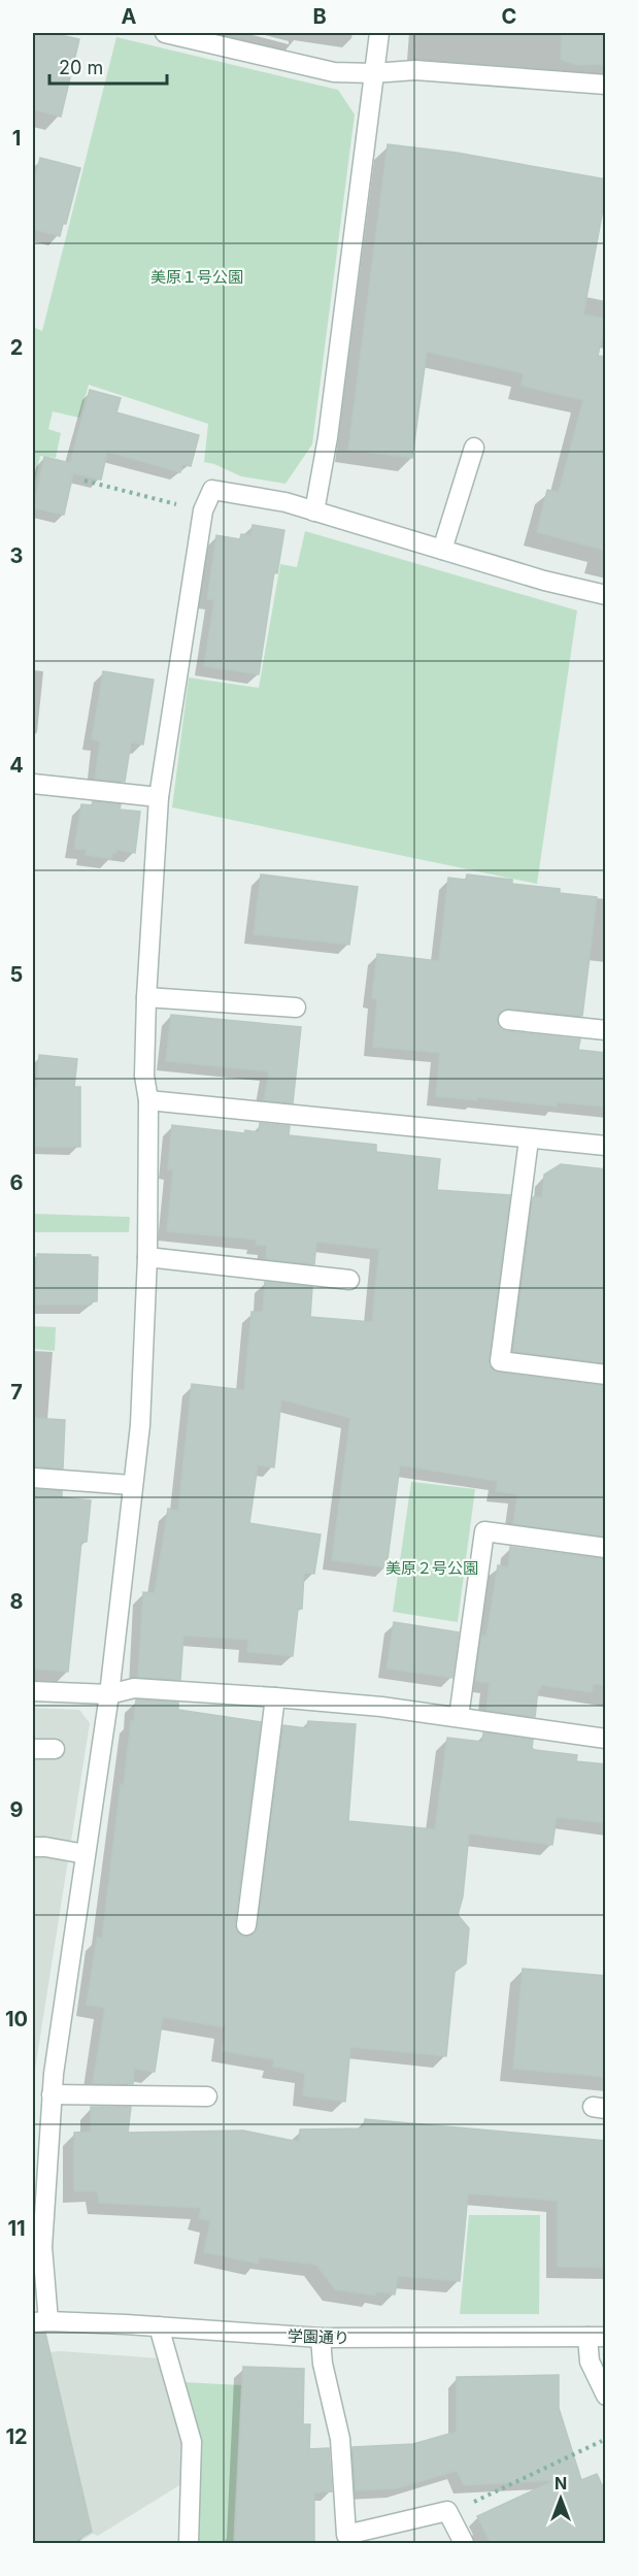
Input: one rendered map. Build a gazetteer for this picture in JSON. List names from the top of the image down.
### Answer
{
  "streets": {
    "street": ["学園通り"]
  },
  "parks": ["美原１号公園", "美原２号公園"],
  "scale_bar": "20 m",
  "north": "top",
  "grid": {
    "columns": ["A", "B", "C"],
    "rows": [
      "1",
      "2",
      "3",
      "4",
      "5",
      "6",
      "7",
      "8",
      "9",
      "10",
      "11",
      "12"
    ]
  }
}
